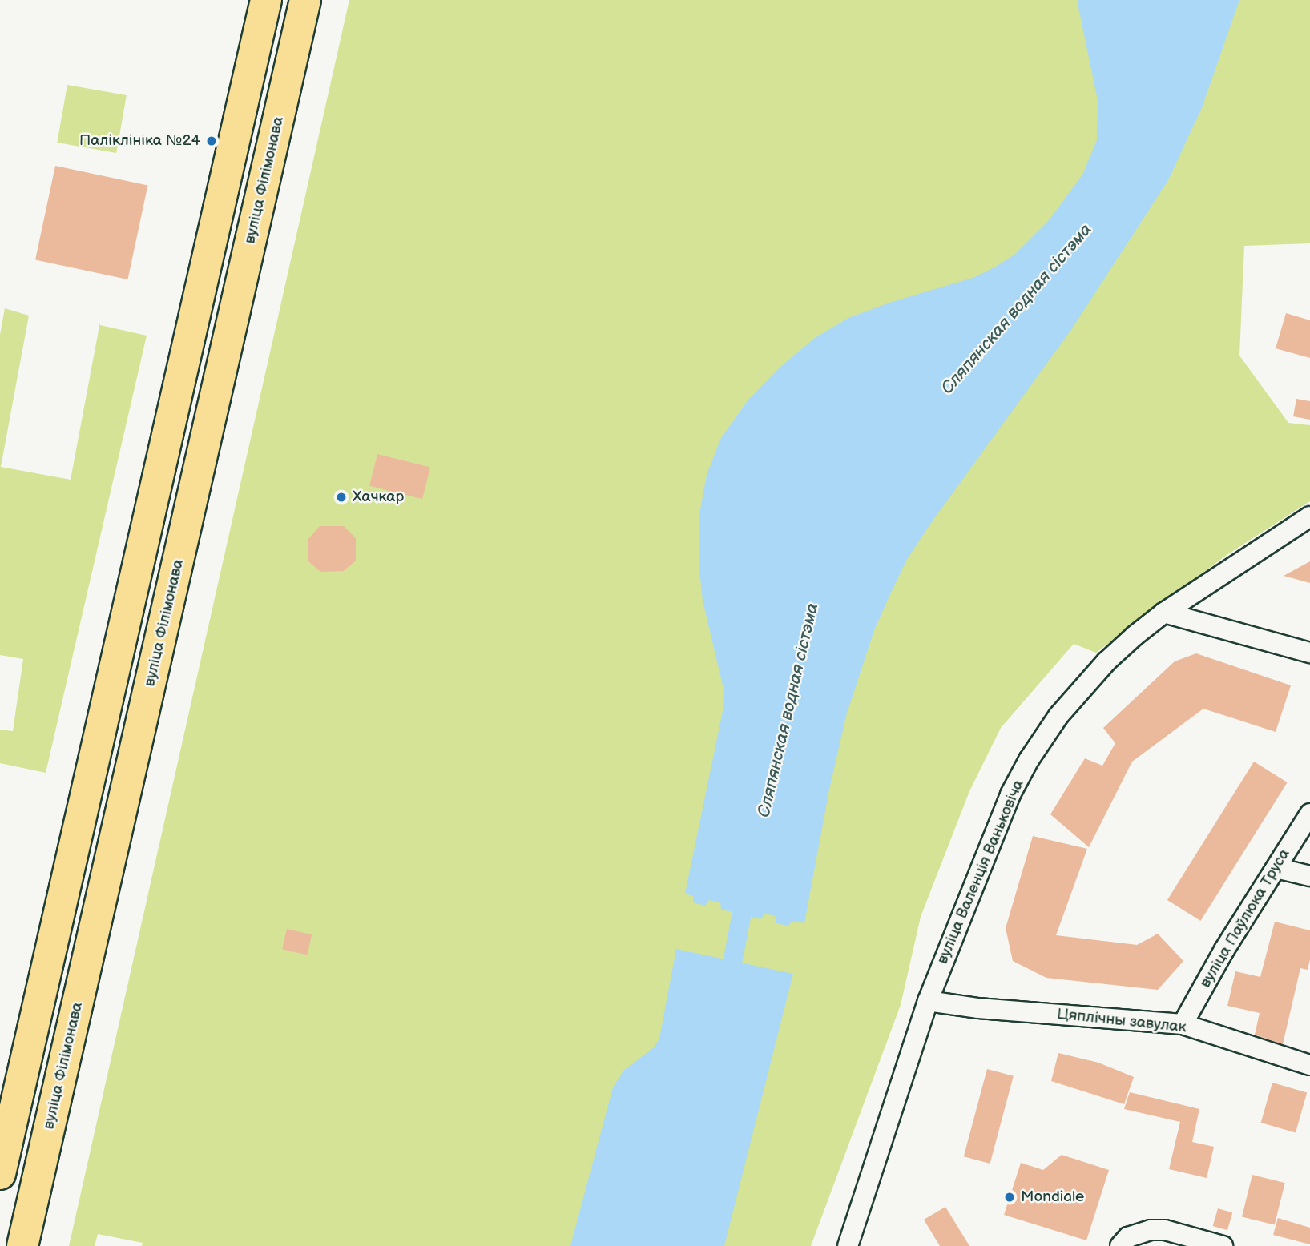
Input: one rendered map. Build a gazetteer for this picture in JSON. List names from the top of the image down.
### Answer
{
  "streets": {
    "main road": ["вуліца Філімонава"],
    "street": ["вуліца Валенція Ваньковіча", "вуліца Паўлюка Труса", "Цяплічны завулак"]
  },
  "crossings": [
    ["вуліца Валенція Ваньковіча", "Цяплічны завулак"],
    ["вуліца Паўлюка Труса", "Цяплічны завулак"]
  ],
  "water": ["Сляпянская водная сістэма"],
  "places": ["Паліклініка №24", "Хачкар", "Mondiale"]
}
